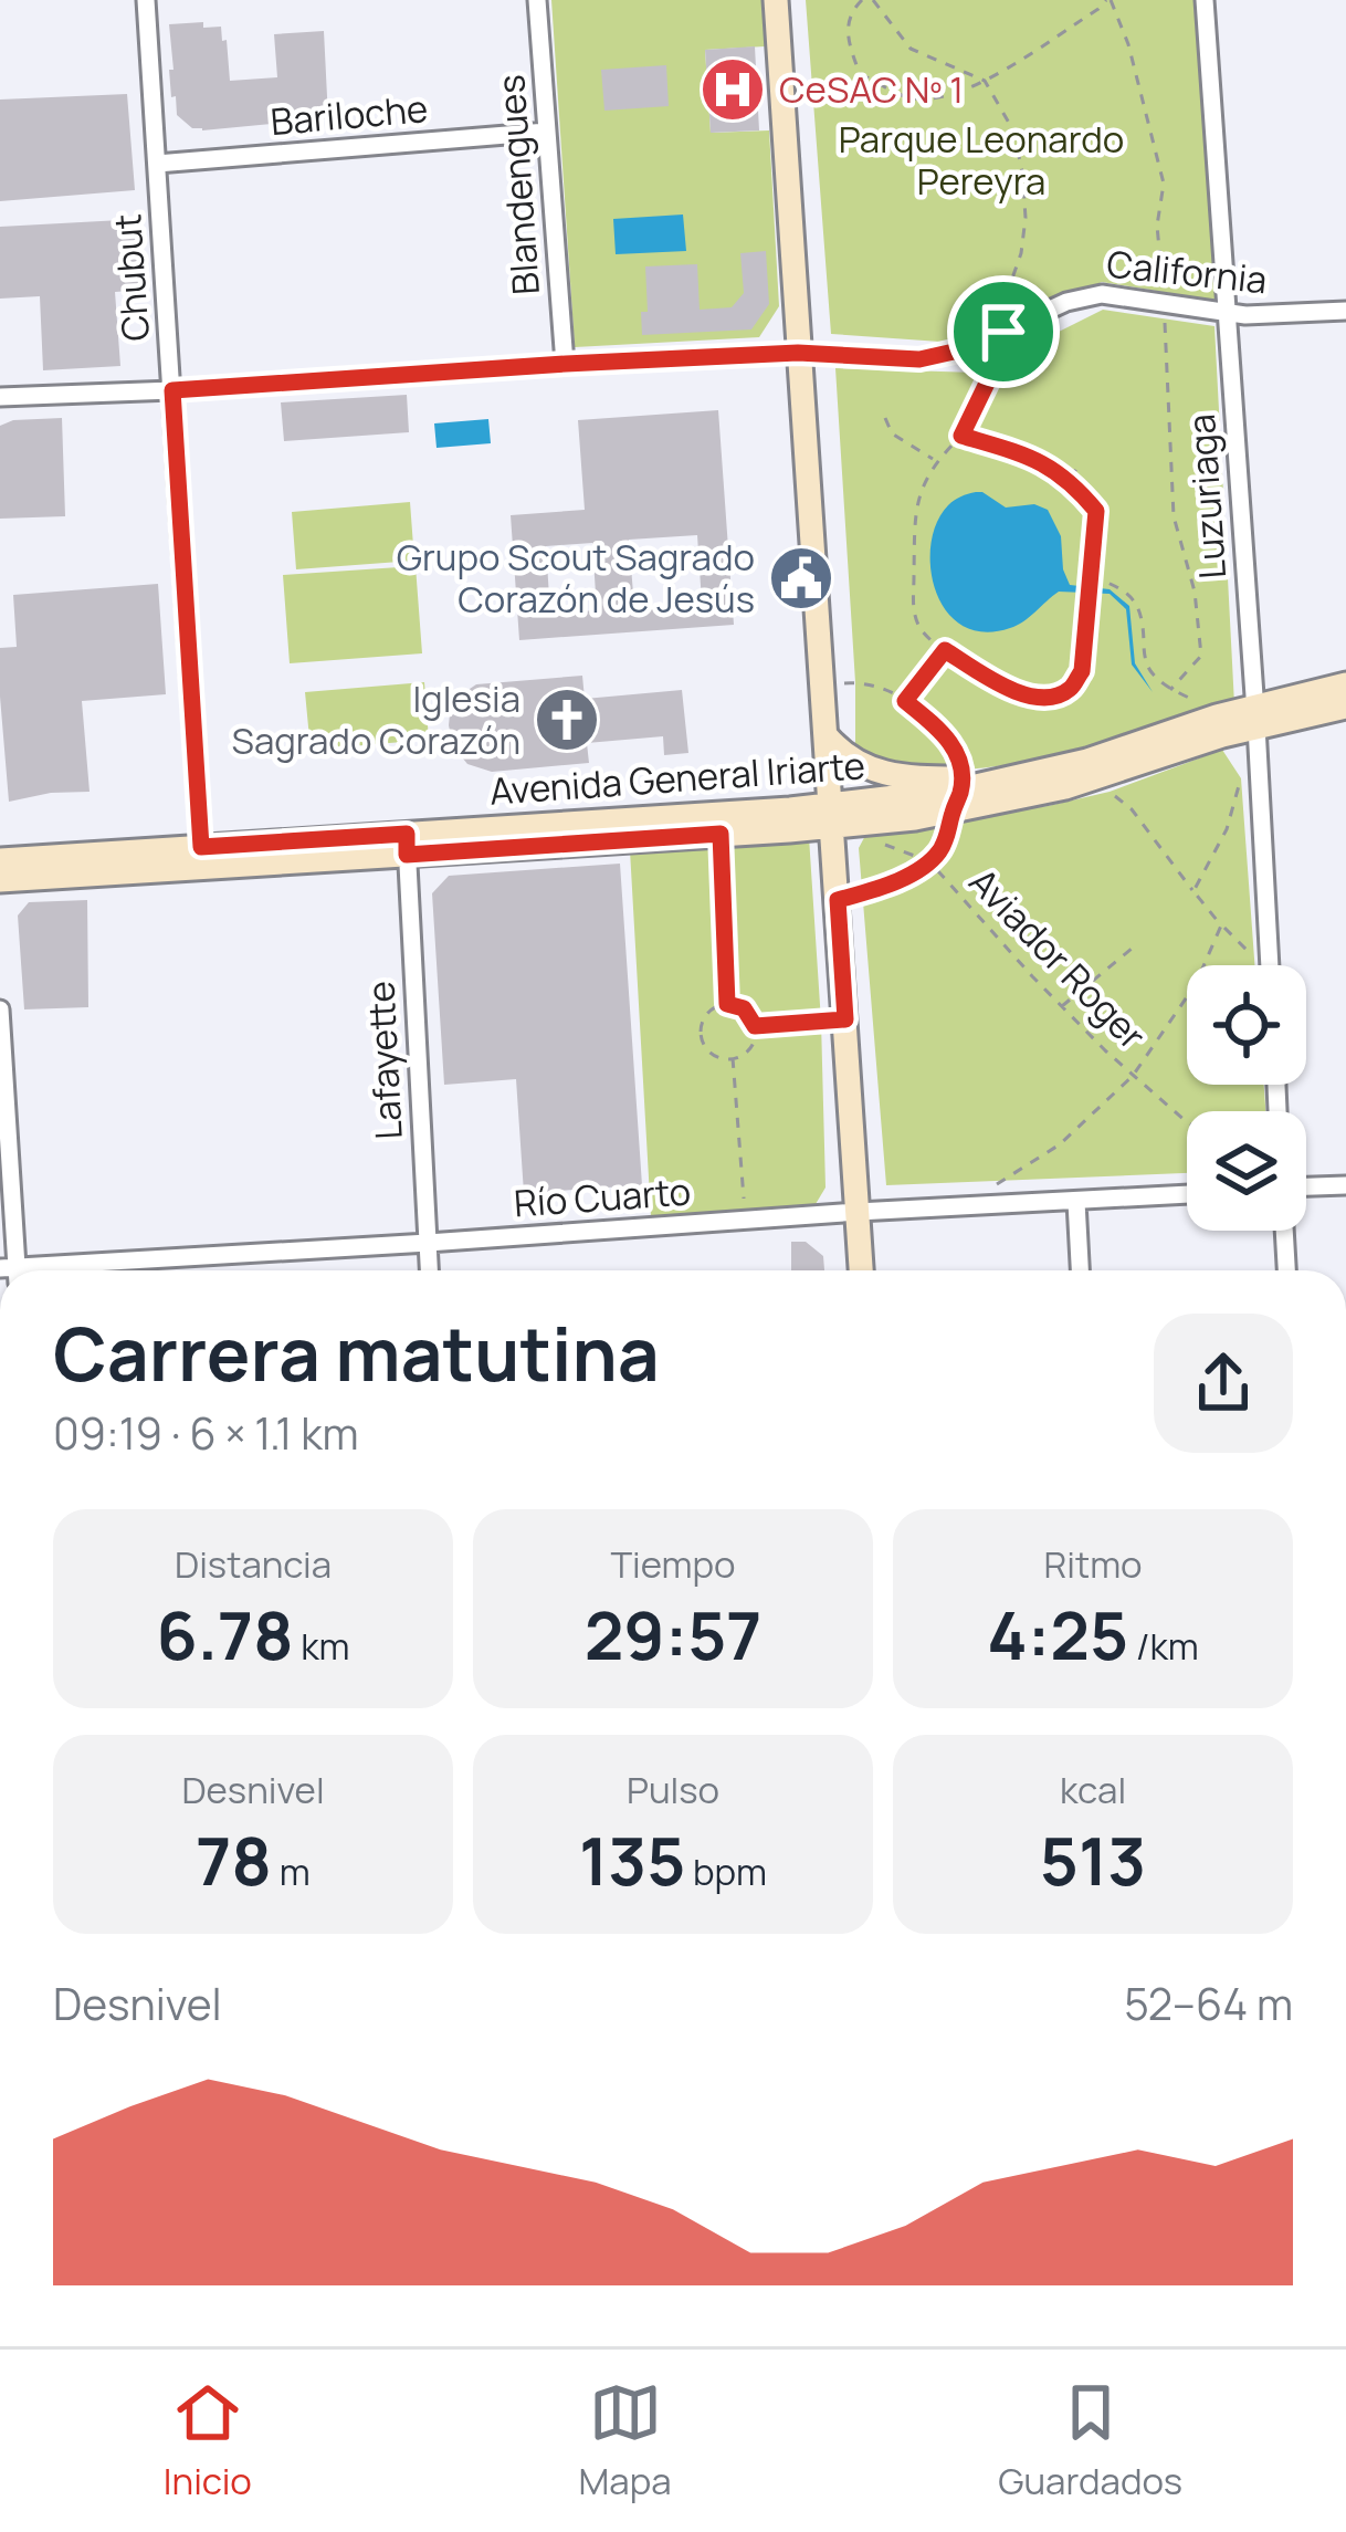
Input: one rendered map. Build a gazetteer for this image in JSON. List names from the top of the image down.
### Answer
{
  "streets": {
    "main road": ["Avenida General Iriarte"],
    "street": [
      "Bariloche",
      "Blandengues",
      "California",
      "Chubut",
      "Luzuriaga",
      "Lafayette",
      "Río Cuarto"
    ],
    "path": ["Aviador Roger"]
  },
  "crossings": [
    ["Bariloche", "Blandengues"],
    ["Bariloche", "Chubut"],
    ["Blandengues", "California"],
    ["California", "Chubut"],
    ["California", "Luzuriaga"],
    ["Chubut", "Avenida General Iriarte"],
    ["Luzuriaga", "Avenida General Iriarte"],
    ["Avenida General Iriarte", "Aviador Roger"],
    ["Avenida General Iriarte", "Lafayette"],
    ["Lafayette", "Río Cuarto"]
  ],
  "parks": ["Parque Leonardo Pereyra"],
  "places": {
    "hospital": ["CeSAC Nº 1"],
    "public building": ["Grupo Scout Sagrado Corazón de Jesús"],
    "church": ["Iglesia Sagrado Corazón"]
  },
  "page": {
    "heading": ["Carrera matutina", "09:19 · 6 × 1.1 km"],
    "stats": [
      ["Distancia", "6.78 km"],
      ["Tiempo", "29:57"],
      ["Ritmo", "4:25 /km"],
      ["Desnivel", "78 m"],
      ["Pulso", "135 bpm"],
      ["kcal", "513"]
    ],
    "chart": ["Desnivel", "52–64 m"],
    "tabs": ["Inicio", "Mapa", "Guardados"]
  }
}
